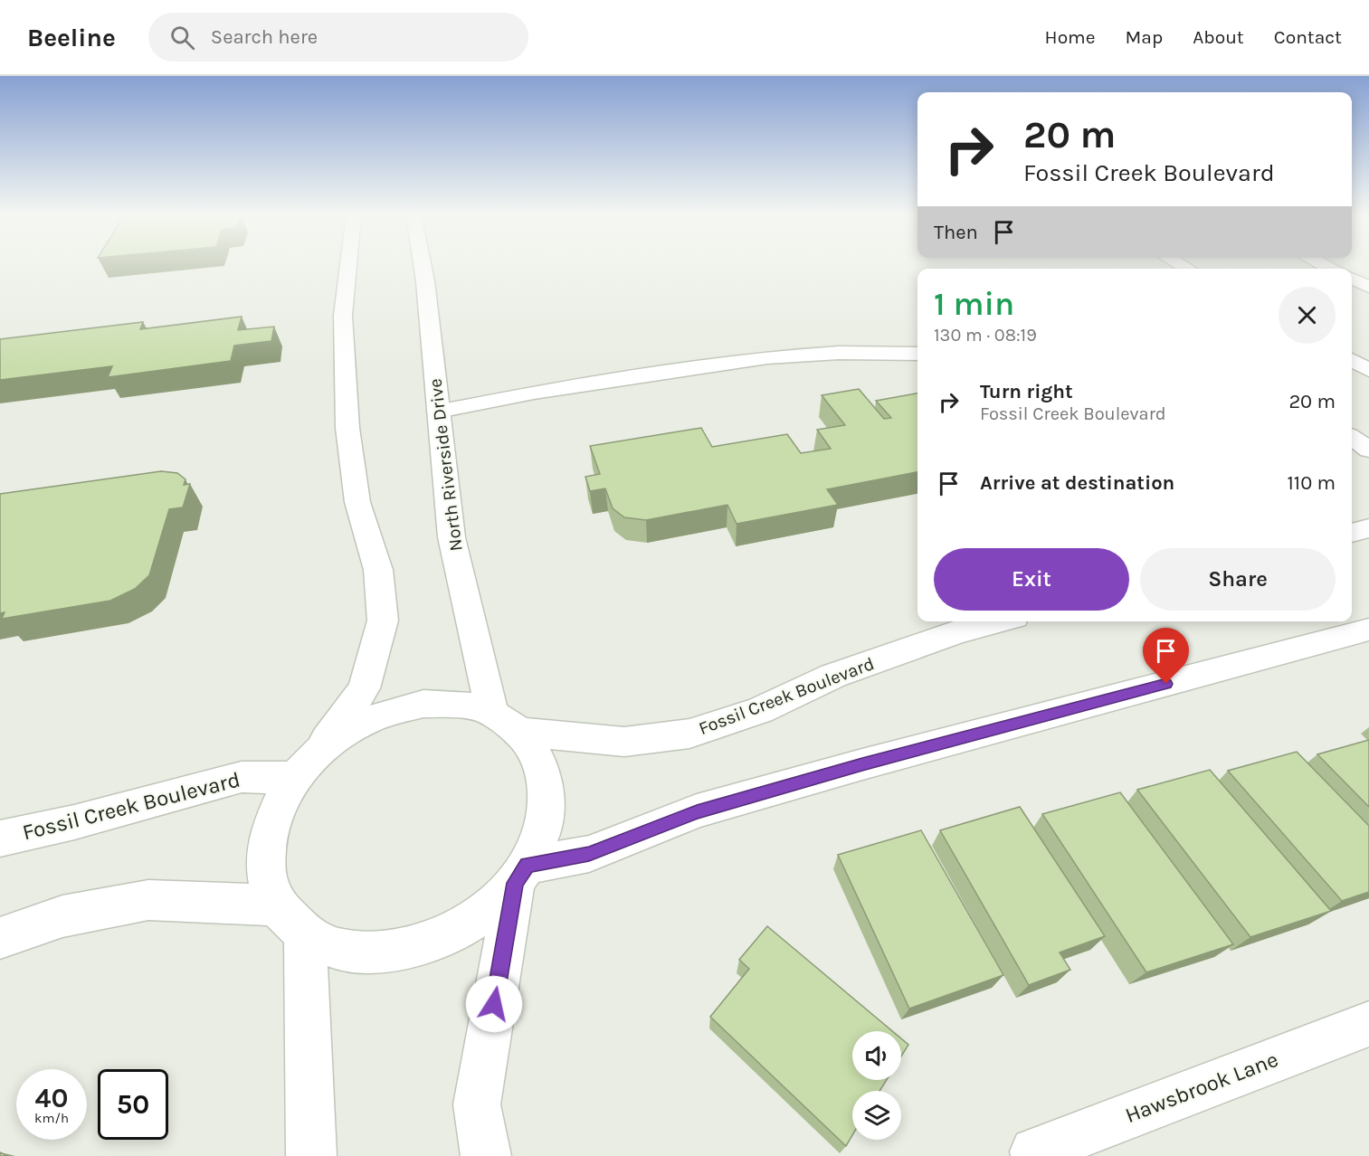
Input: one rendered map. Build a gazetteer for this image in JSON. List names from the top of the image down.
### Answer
{
  "streets": {
    "main road": ["North Riverside Drive", "Fossil Creek Boulevard", "Hawsbrook Lane"]
  },
  "crossings": [
    ["North Riverside Drive", "Fossil Creek Boulevard"]
  ],
  "page": {
    "header": "Beeline",
    "search": "Search here",
    "nav": [
      "Home",
      "Map",
      "About",
      "Contact"
    ],
    "turn": ["20 m", "Fossil Creek Boulevard"],
    "then": "Then",
    "heading": ["1 min", "130 m · 08:19"],
    "list": [
      {
        "name": "Turn right",
        "note": "Fossil Creek Boulevard",
        "value": "20 m"
      },
      {
        "name": "Arrive at destination",
        "value": "110 m"
      }
    ],
    "buttons": ["Exit", "Share"],
    "speed": "40 km/h",
    "limit": "50"
  }
}
